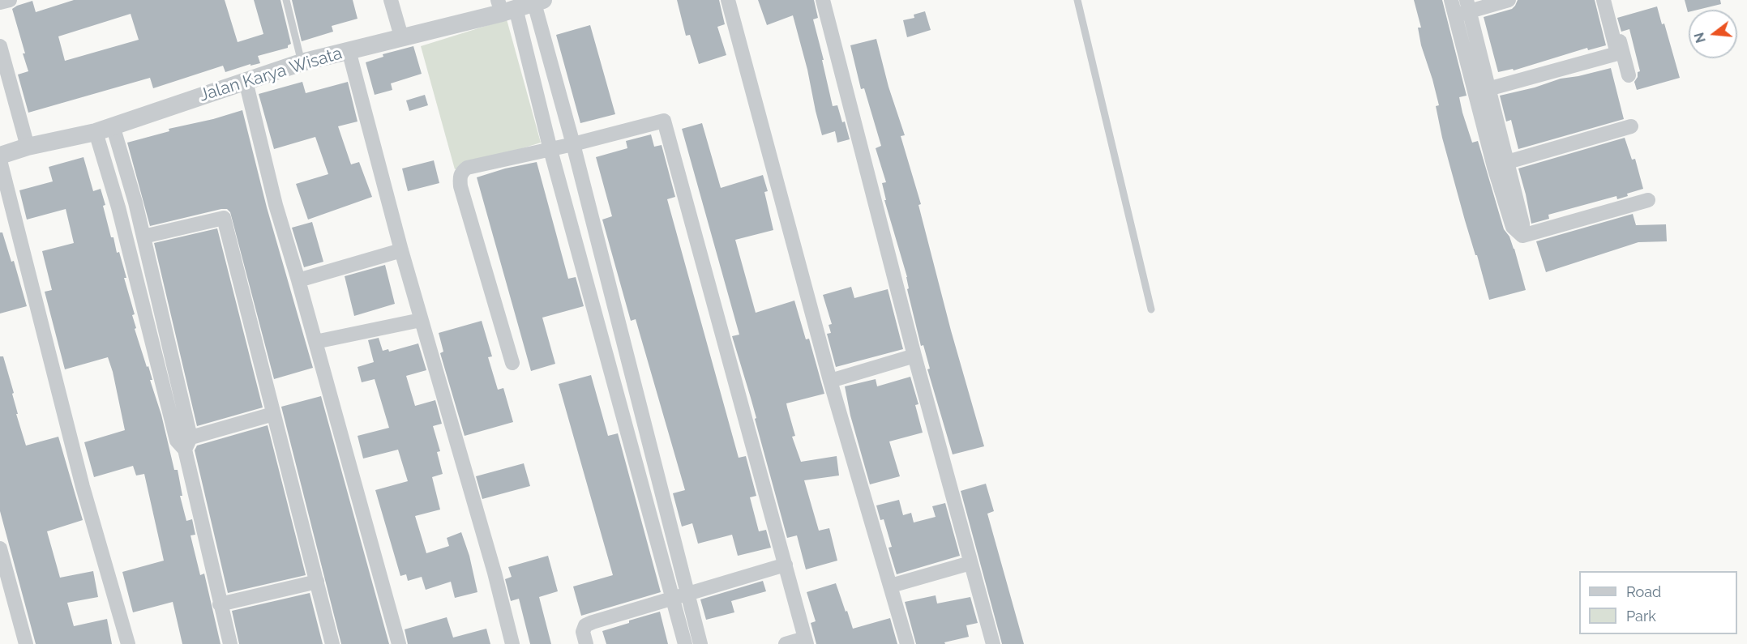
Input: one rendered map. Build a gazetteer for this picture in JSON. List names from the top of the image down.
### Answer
{
  "streets": {
    "street": ["Jalan Karya Wisata"]
  },
  "legend": ["Road", "Park"],
  "north": "left"
}
